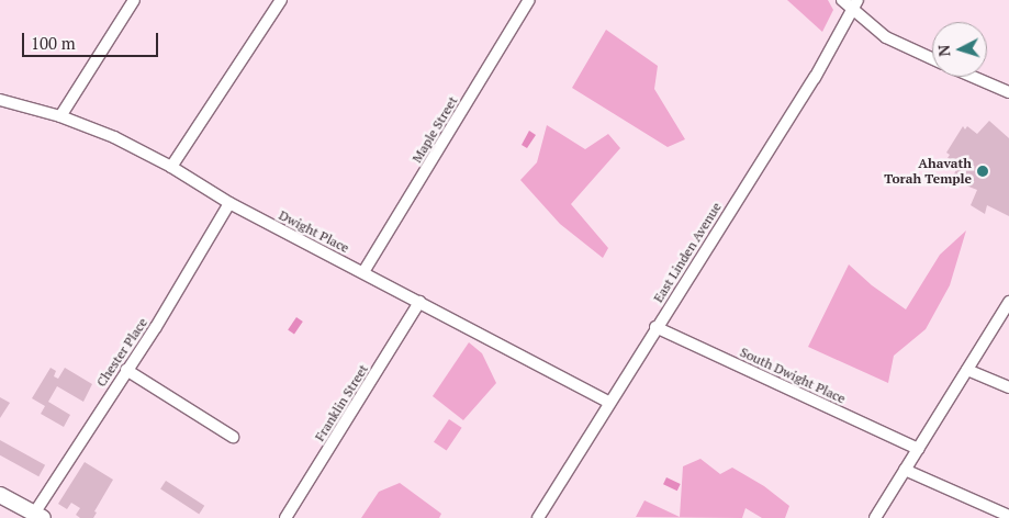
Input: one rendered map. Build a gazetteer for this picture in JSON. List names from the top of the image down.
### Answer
{
  "streets": {
    "street": [
      "Maple Street",
      "Dwight Place",
      "East Linden Avenue",
      "Chester Place",
      "South Dwight Place",
      "Franklin Street"
    ]
  },
  "crossings": [
    ["Maple Street", "Dwight Place"],
    ["Dwight Place", "East Linden Avenue"],
    ["Dwight Place", "Chester Place"],
    ["Dwight Place", "Franklin Street"],
    ["East Linden Avenue", "South Dwight Place"]
  ],
  "places": ["Ahavath Torah Temple"],
  "scale_bar": "100 m",
  "north": "left"
}
